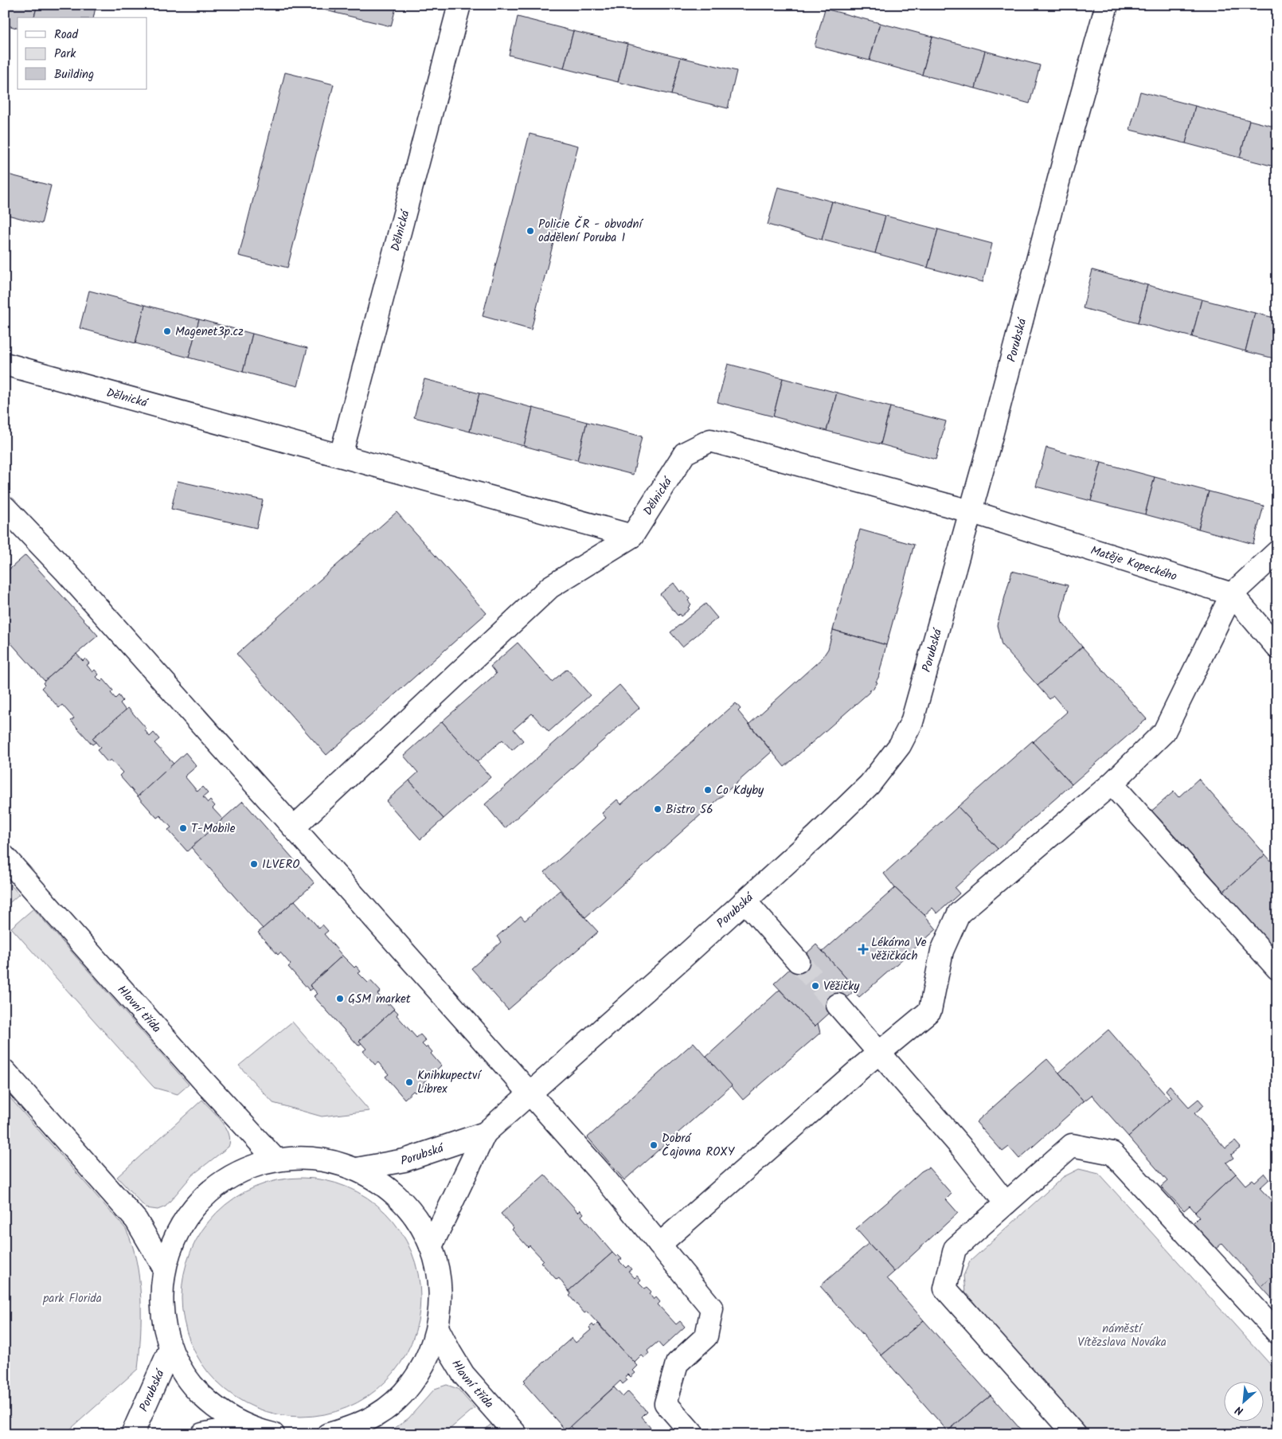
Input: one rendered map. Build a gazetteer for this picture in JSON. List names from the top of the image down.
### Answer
{
  "streets": {
    "street": [
      "Dělnická",
      "Porubská",
      "Matěje Kopeckého",
      "Hlavní třída"
    ]
  },
  "crossings": [
    ["Dělnická", "Porubská"],
    ["Dělnická", "Matěje Kopeckého"],
    ["Porubská", "Matěje Kopeckého"]
  ],
  "parks": ["park Florida", "náměstí Vítězslava Nováka"],
  "places": {
    "other": [
      "Policie ČR - obvodní oddělení Poruba 1",
      "Magenet3p.cz",
      "Co Kdyby",
      "Bistro 56",
      "T-Mobile",
      "ILVERO",
      "Věžičky",
      "GSM market",
      "Knihkupectví Librex",
      "Dobrá Čajovna ROXY"
    ],
    "health": ["Lékárna Ve věžičkách"]
  },
  "legend": ["Road", "Park", "Building"],
  "north": "bottom left"
}
